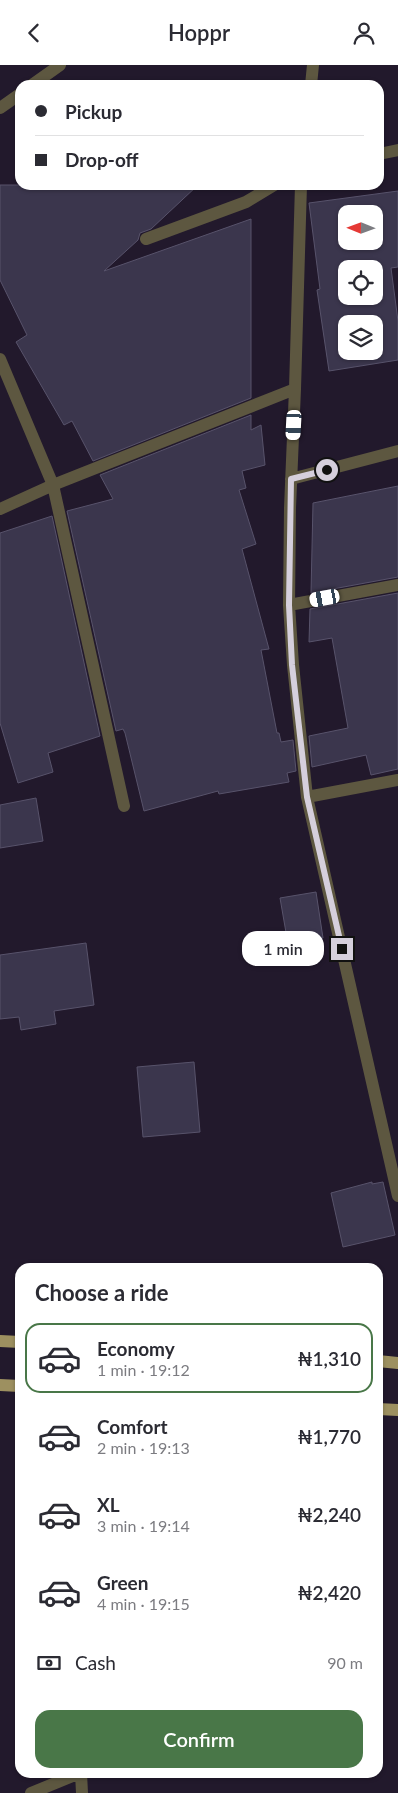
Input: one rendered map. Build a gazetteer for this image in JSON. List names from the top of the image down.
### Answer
{
  "north": "left",
  "page": {
    "header": "Hoppr",
    "banner": ["Pickup", "Drop-off"],
    "bubble": "1 min",
    "heading": "Choose a ride",
    "list": [
      {
        "name": "Economy",
        "note": "1 min · 19:12",
        "value": "₦1,310"
      },
      {
        "name": "Comfort",
        "note": "2 min · 19:13",
        "value": "₦1,770"
      },
      {
        "name": "XL",
        "note": "3 min · 19:14",
        "value": "₦2,240"
      },
      {
        "name": "Green",
        "note": "4 min · 19:15",
        "value": "₦2,420"
      }
    ],
    "pay": ["Cash", "90 m"],
    "buttons": "Confirm"
  }
}
